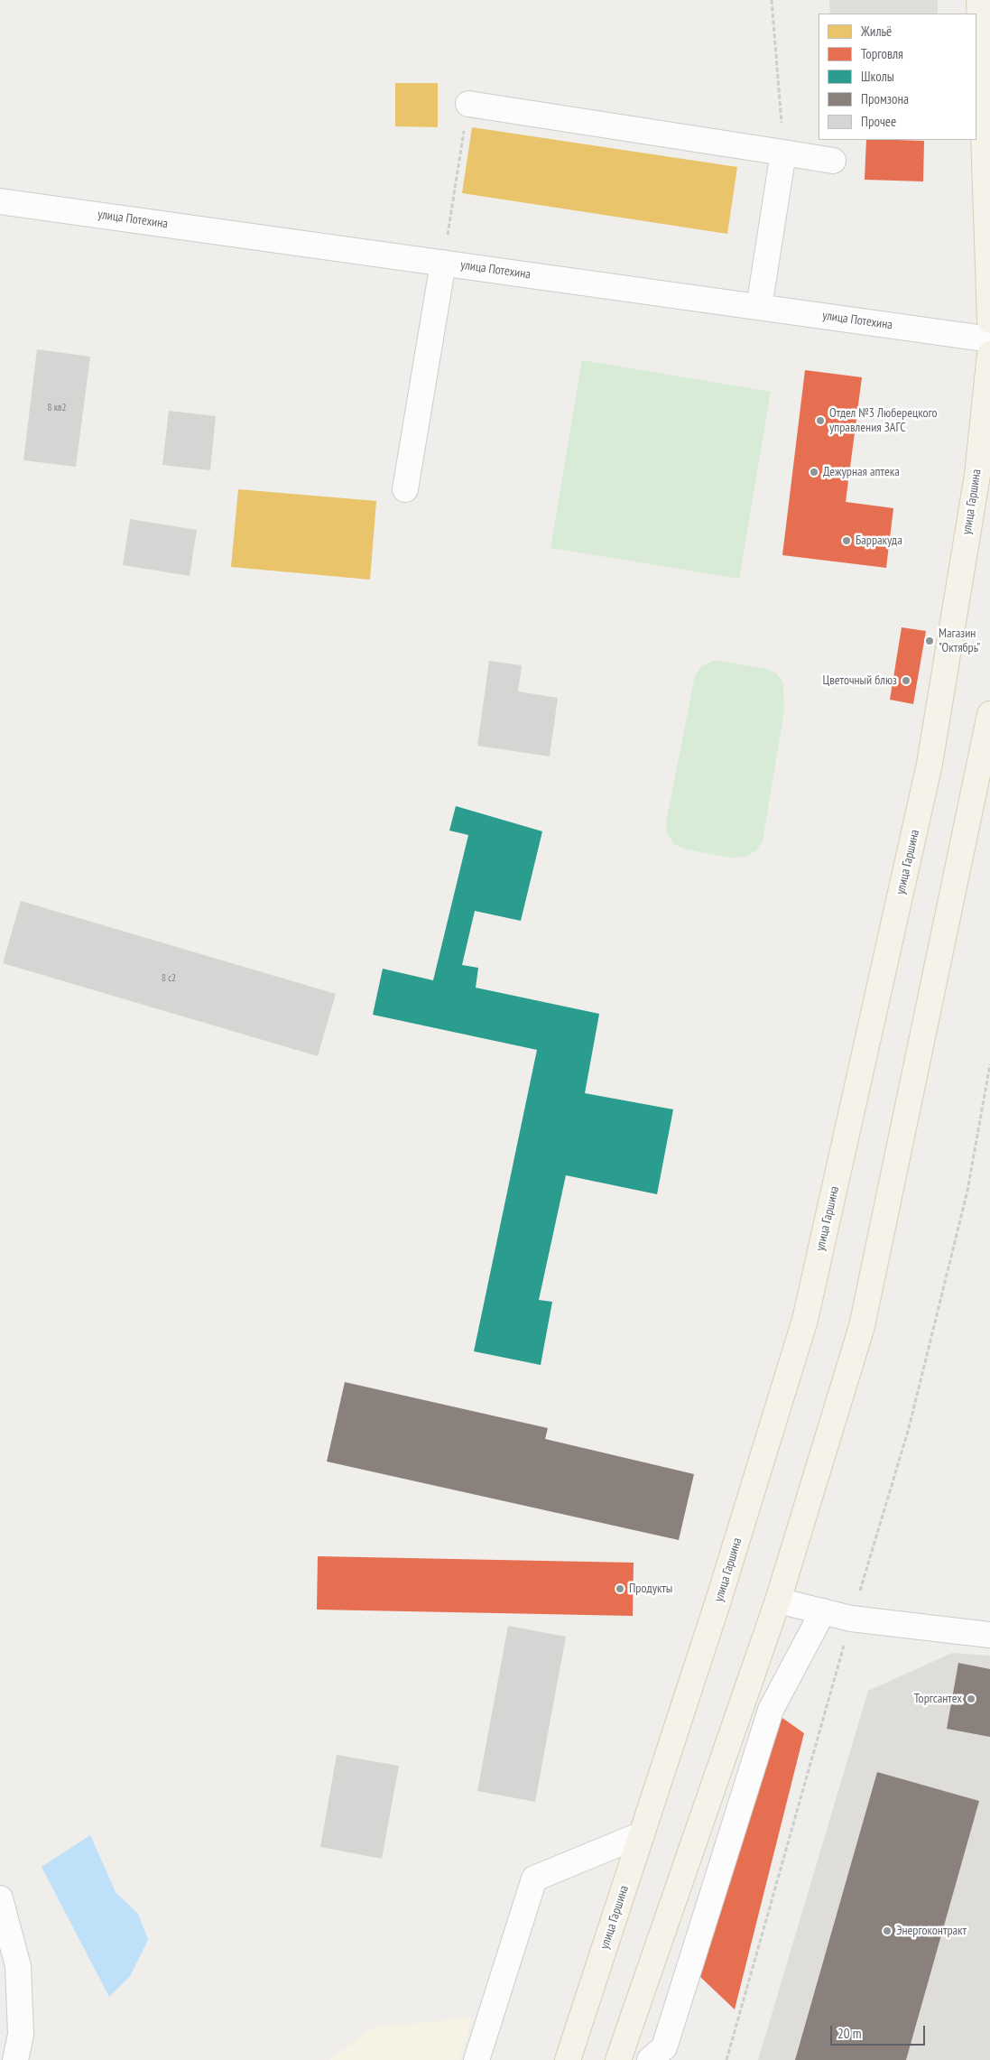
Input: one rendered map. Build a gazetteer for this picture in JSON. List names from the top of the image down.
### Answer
{
  "streets": {
    "main road": ["улица Гаршина"],
    "street": ["улица Потехина"]
  },
  "places": [
    "Отдел №3 Люберецкого управления ЗАГС",
    "Дежурная аптека",
    "Барракуда",
    "Магазин \"Октябрь\"",
    "Цветочный блюз",
    "Продукты",
    "Торгсантех",
    "Энергоконтракт"
  ],
  "house_numbers": ["8 кв2", "8 с2"],
  "legend": [
    "Жильё",
    "Торговля",
    "Школы",
    "Промзона",
    "Прочее"
  ],
  "scale_bar": "20 m"
}
